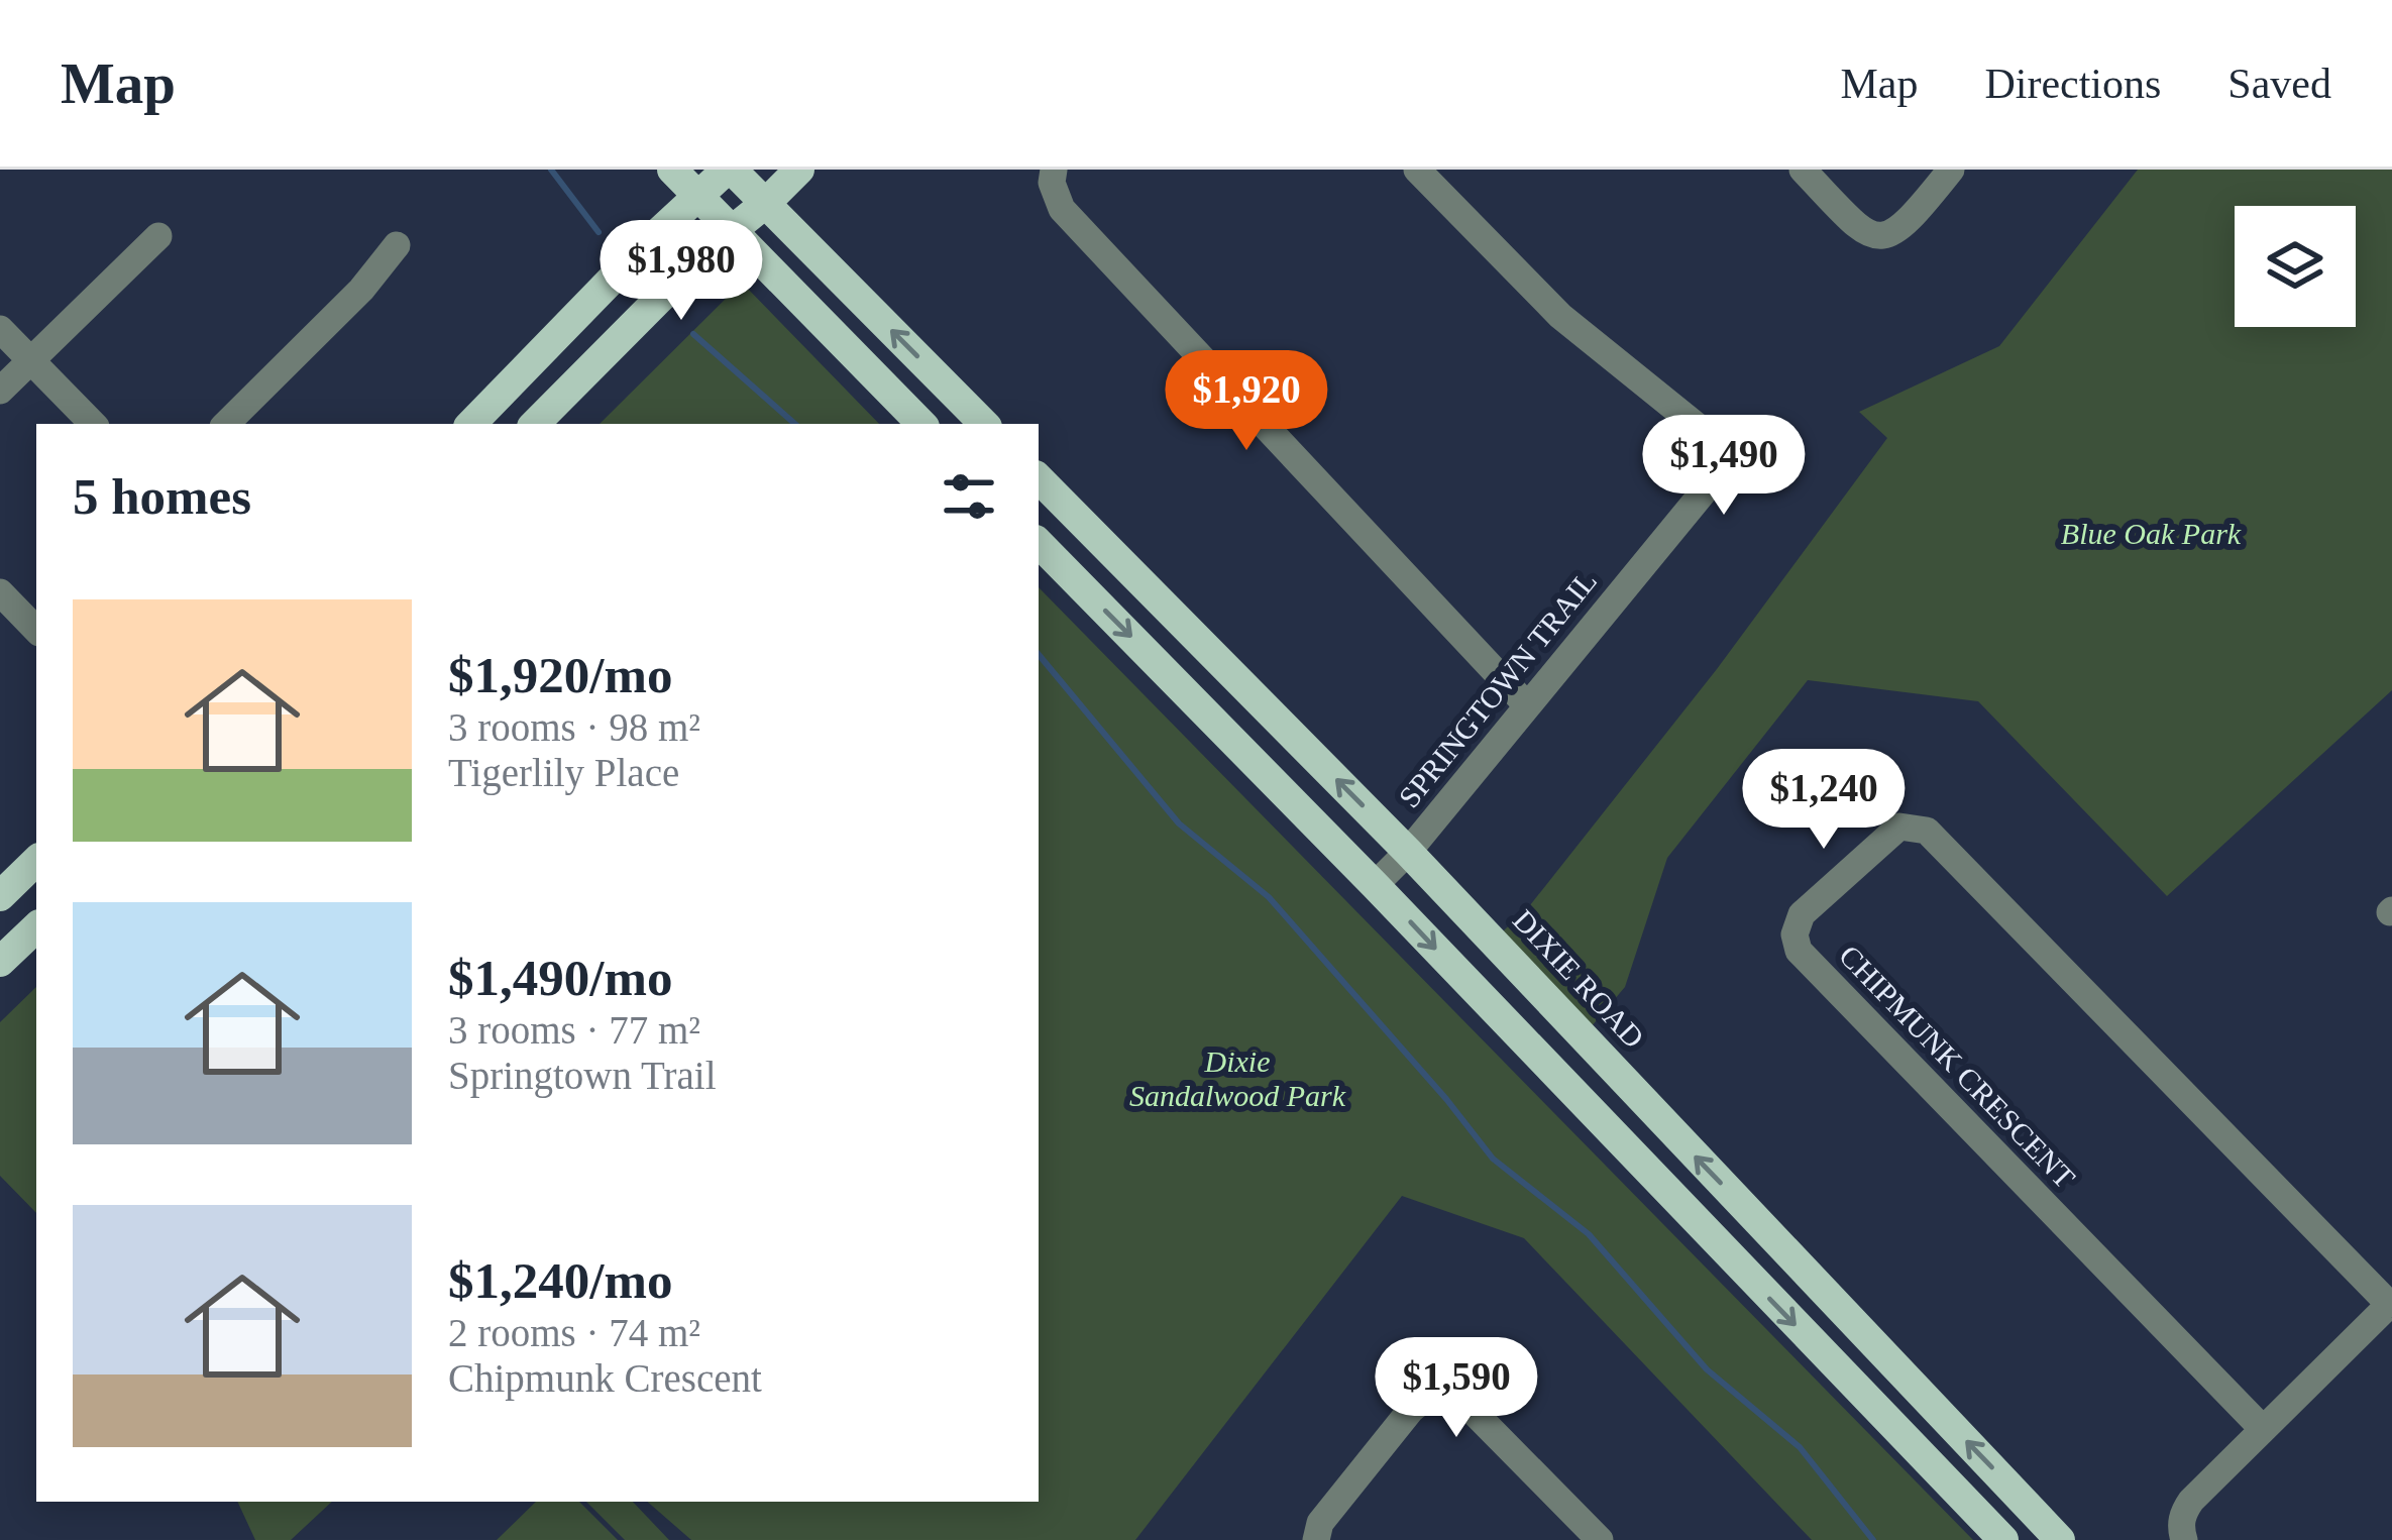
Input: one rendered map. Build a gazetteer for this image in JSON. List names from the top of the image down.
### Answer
{
  "streets": {
    "main road": ["DIXIE ROAD"],
    "street": ["SPRINGTOWN TRAIL", "CHIPMUNK CRESCENT"]
  },
  "crossings": [
    ["SPRINGTOWN TRAIL", "DIXIE ROAD"]
  ],
  "parks": ["Blue Oak Park", "Dixie Sandalwood Park"],
  "page": {
    "header": "Map",
    "nav": ["Map", "Directions", "Saved"],
    "price": [
      "$1,980",
      "$1,920",
      "$1,490",
      "$1,240",
      "$1,590"
    ],
    "heading": "5 homes",
    "list": [
      {
        "name": "$1,920/mo",
        "note": "3 rooms · 98 m² · Tigerlily Place"
      },
      {
        "name": "$1,490/mo",
        "note": "3 rooms · 77 m² · Springtown Trail"
      },
      {
        "name": "$1,240/mo",
        "note": "2 rooms · 74 m² · Chipmunk Crescent"
      }
    ]
  }
}
